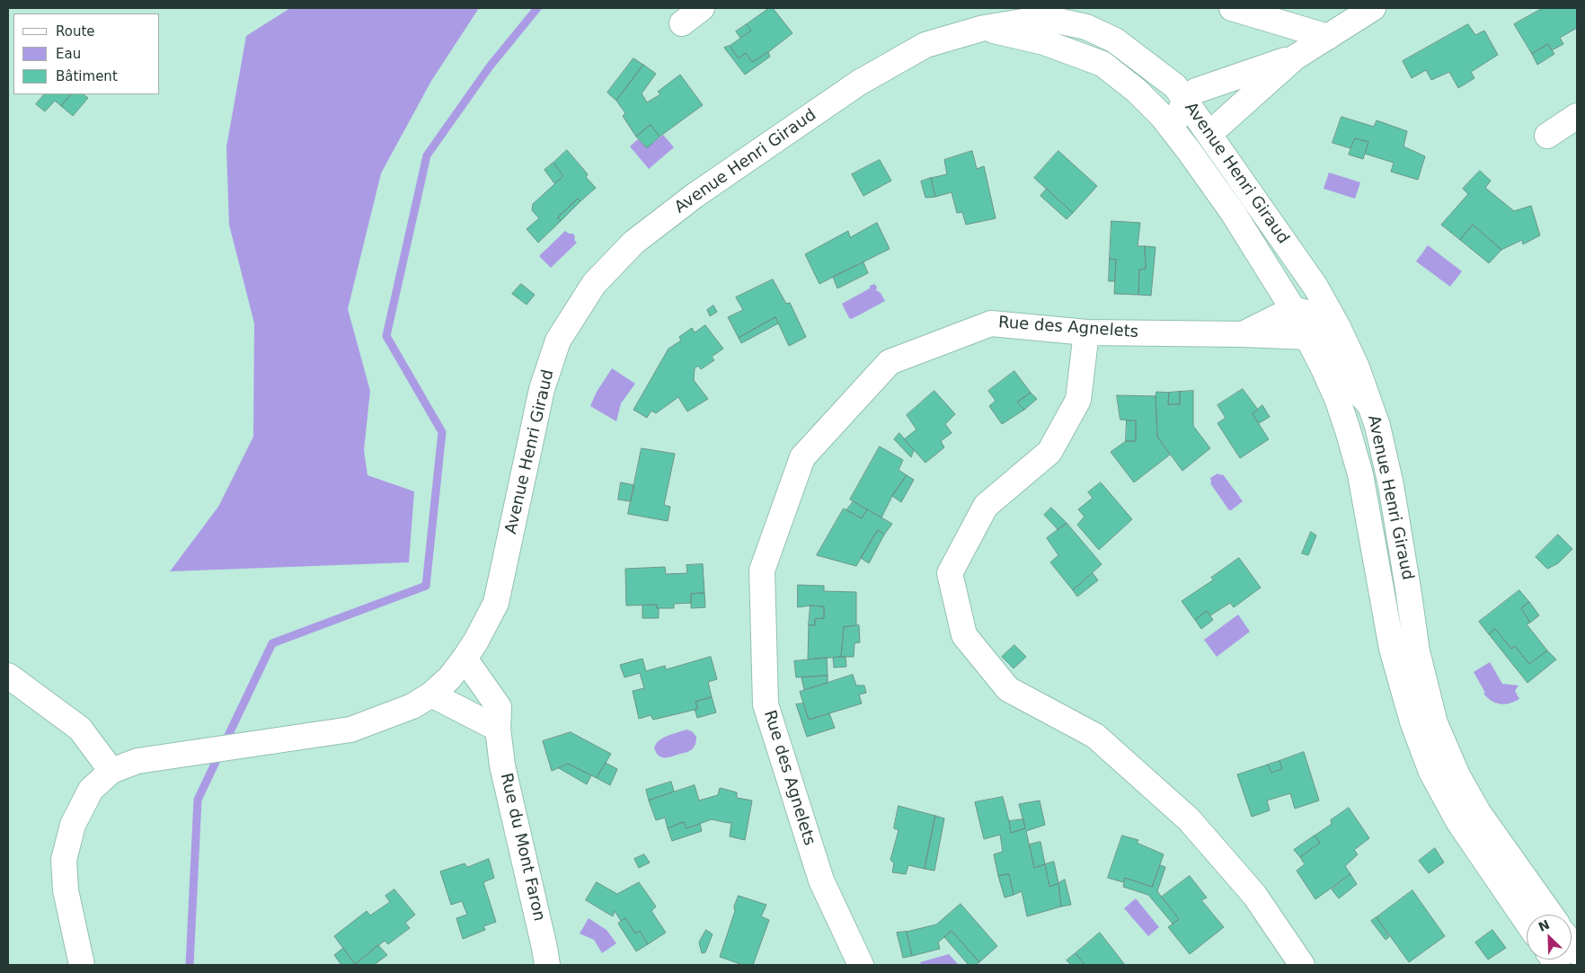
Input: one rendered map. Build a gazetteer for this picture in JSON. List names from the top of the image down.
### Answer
{
  "streets": {
    "street": ["Avenue Henri Giraud", "Rue des Agnelets", "Rue du Mont Faron"]
  },
  "crossings": [
    ["Avenue Henri Giraud", "Rue des Agnelets"],
    ["Avenue Henri Giraud", "Rue du Mont Faron"]
  ],
  "legend": ["Route", "Eau", "Bâtiment"],
  "north": "top left"
}
